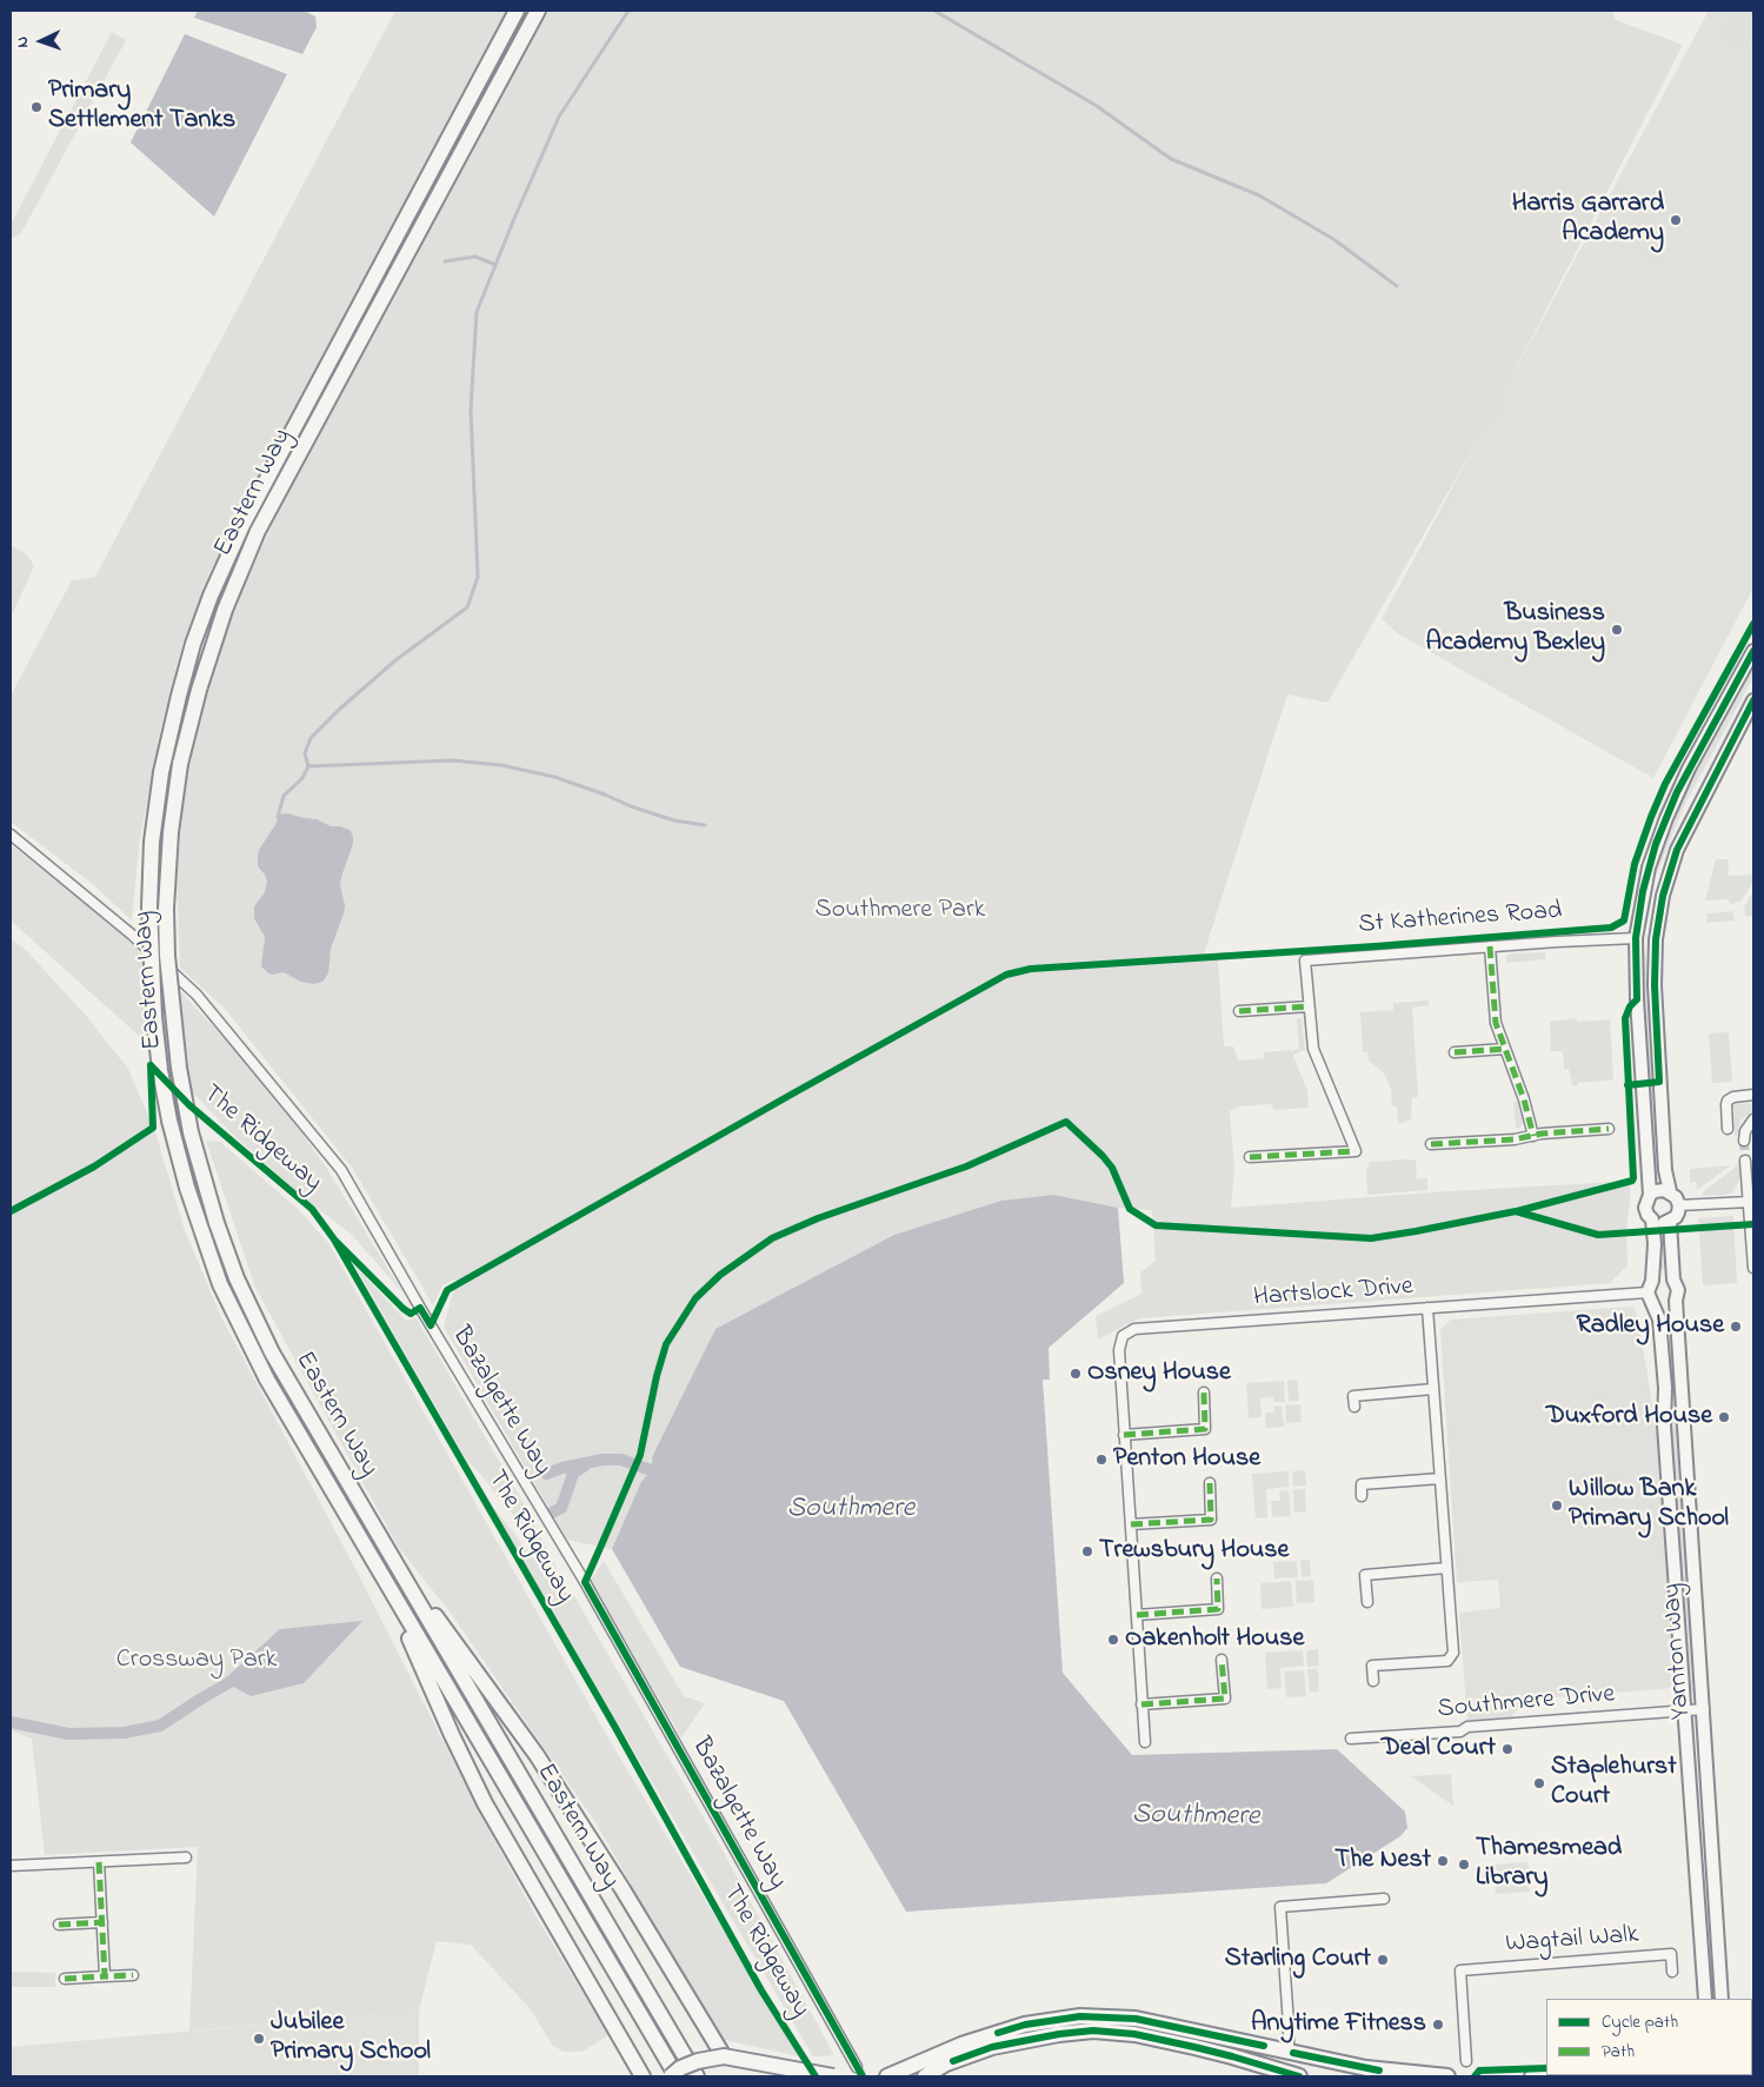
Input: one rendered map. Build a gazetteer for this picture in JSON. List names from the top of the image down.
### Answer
{
  "streets": {
    "main road": ["Eastern Way"],
    "street": [
      "St Katherines Road",
      "Hartslock Drive",
      "Bazalgette Way",
      "Yarnton Way",
      "Southmere Drive",
      "Wagtail Walk"
    ],
    "cycle path": ["The Ridgeway"]
  },
  "crossings": [
    ["Hartslock Drive", "Yarnton Way"],
    ["Yarnton Way", "Southmere Drive"]
  ],
  "water": ["Southmere"],
  "parks": ["Southmere Park", "Crossway Park"],
  "places": [
    "Primary Settlement Tanks",
    "Harris Garrard Academy",
    "Business Academy Bexley",
    "Radley House",
    "Osney House",
    "Duxford House",
    "Penton House",
    "Willow Bank Primary School",
    "Trewsbury House",
    "Oakenholt House",
    "Deal Court",
    "Staplehurst Court",
    "The Nest",
    "Thamesmead Library",
    "Starling Court",
    "Anytime Fitness",
    "Jubilee Primary School"
  ],
  "legend": ["Cycle path", "Path"],
  "north": "left"
}
